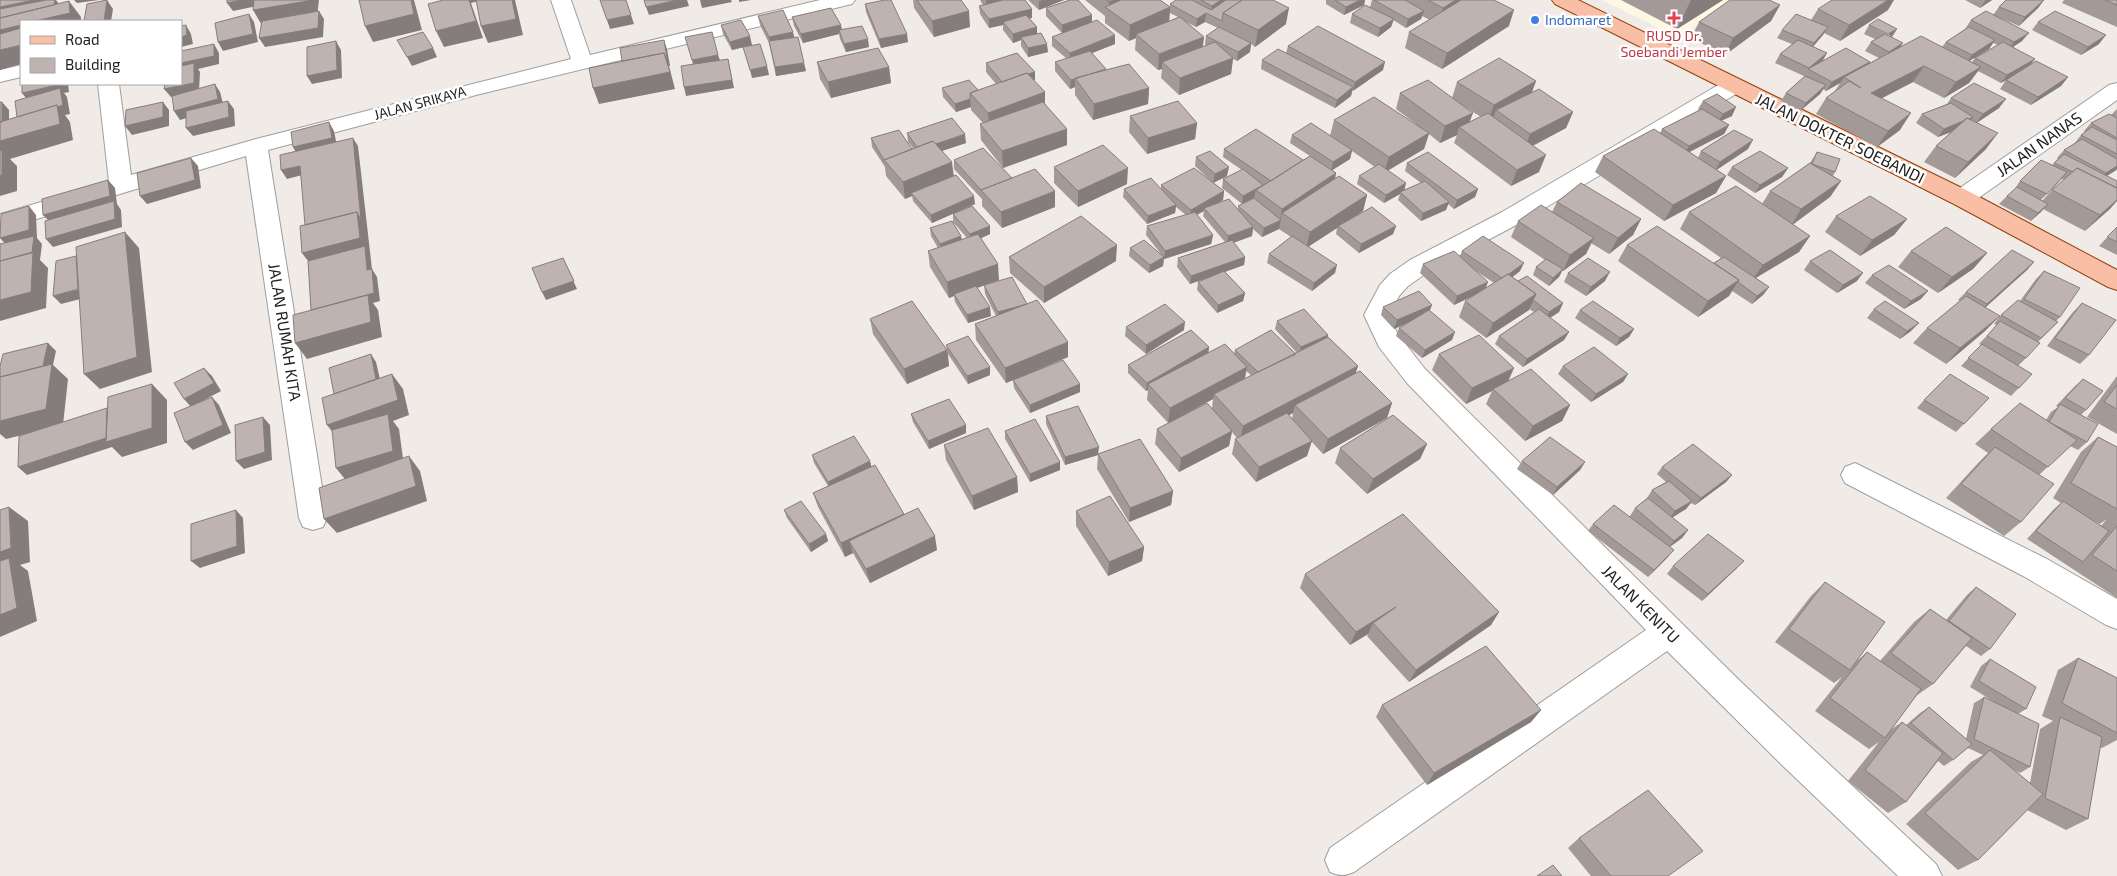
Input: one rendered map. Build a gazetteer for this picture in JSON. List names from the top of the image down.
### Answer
{
  "streets": {
    "main road": ["JALAN DOKTER SOEBANDI"],
    "street": [
      "JALAN SRIKAYA",
      "JALAN NANAS",
      "JALAN RUMAH KITA",
      "JALAN KENITU"
    ]
  },
  "crossings": [
    ["JALAN SRIKAYA", "JALAN RUMAH KITA"],
    ["JALAN DOKTER SOEBANDI", "JALAN NANAS"],
    ["JALAN DOKTER SOEBANDI", "JALAN KENITU"]
  ],
  "places": {
    "health": ["RUSD Dr. Soebandi Jember"],
    "other": ["Indomaret"]
  },
  "legend": ["Road", "Building"]
}
